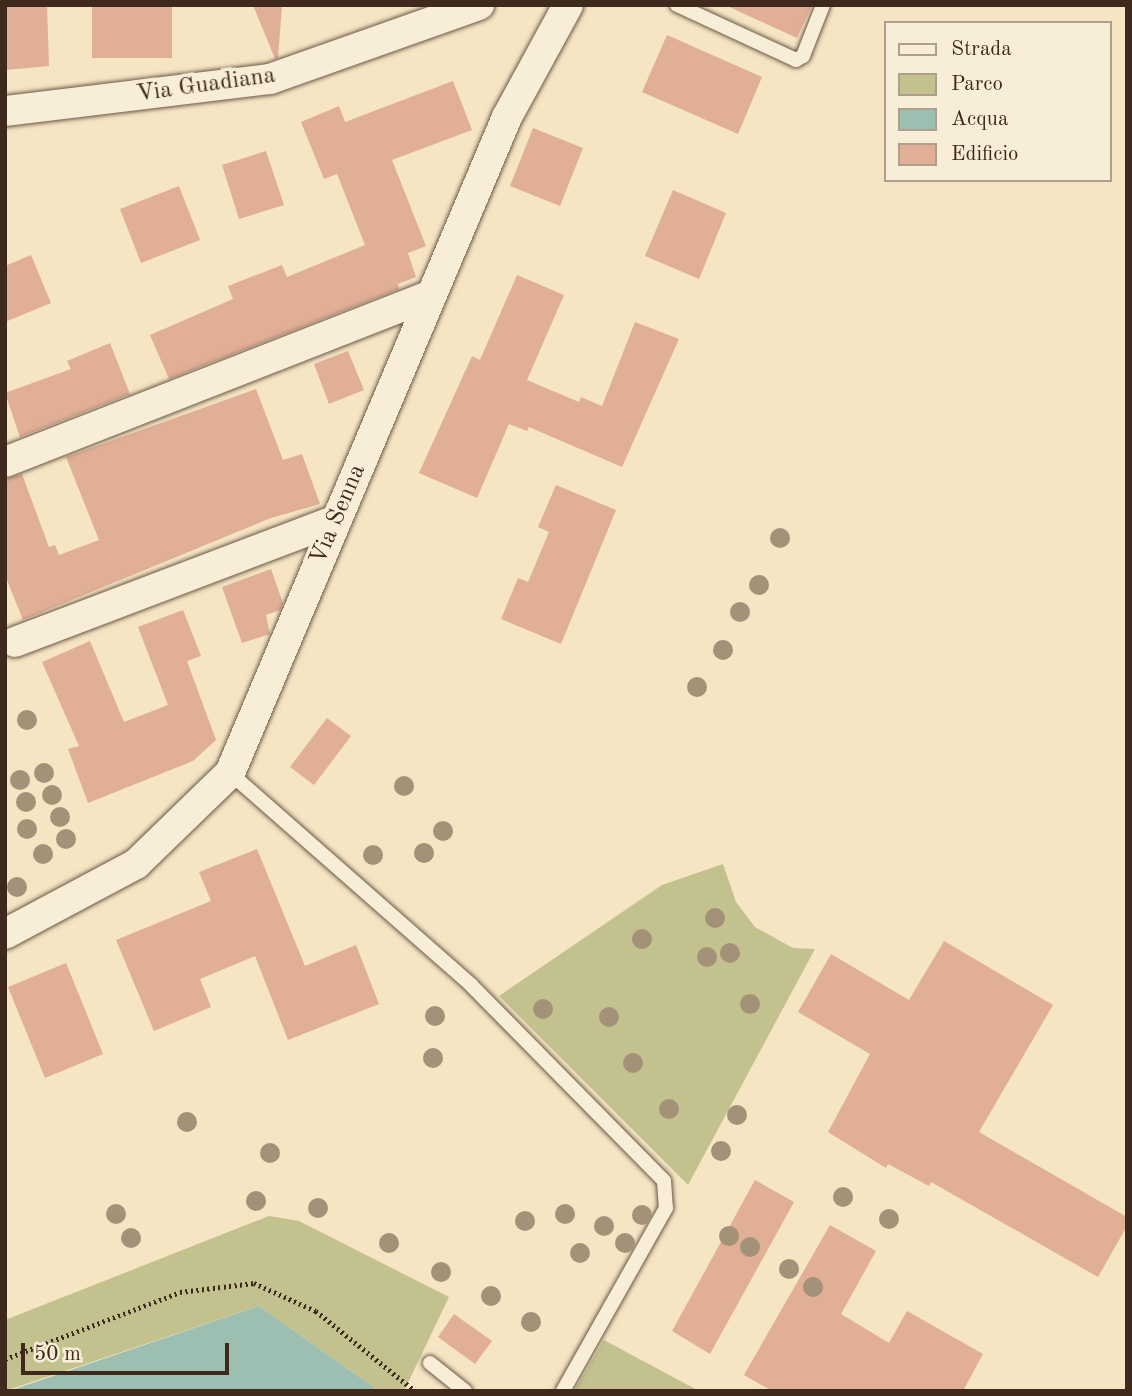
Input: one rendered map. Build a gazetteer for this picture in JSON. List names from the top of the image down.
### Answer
{
  "streets": {
    "street": ["Via Guadiana", "Via Senna"]
  },
  "legend": [
    "Strada",
    "Parco",
    "Acqua",
    "Edificio"
  ],
  "scale_bar": "50 m"
}
